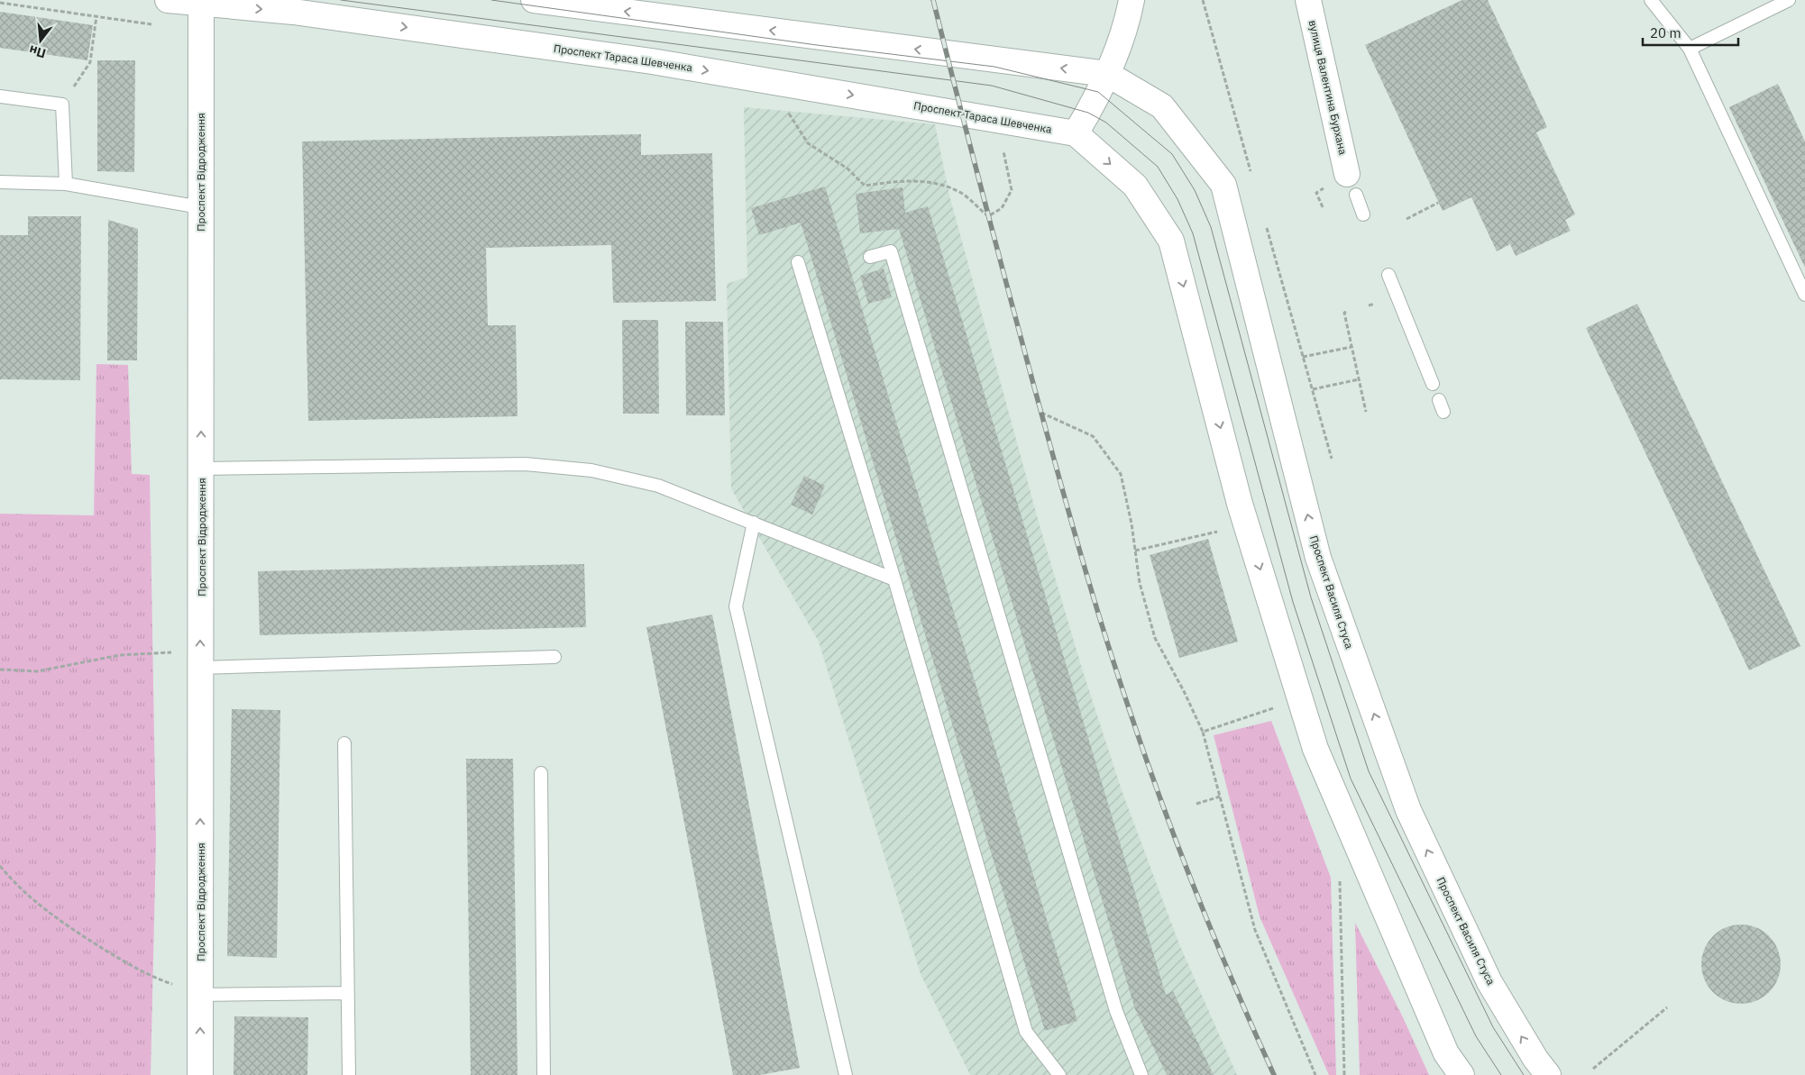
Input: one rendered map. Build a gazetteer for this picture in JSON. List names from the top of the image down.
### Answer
{
  "streets": {
    "main road": [
      "Проспект Тараса Шевченка",
      "вулиця Валентина Бурхана",
      "Проспект Відродження",
      "Проспект Василя Стуса"
    ]
  },
  "crossings": [
    ["Проспект Тараса Шевченка", "Проспект Відродження"]
  ],
  "one_way": ["Проспект Відродження"],
  "scale_bar": "20 m",
  "north": "bottom"
}
